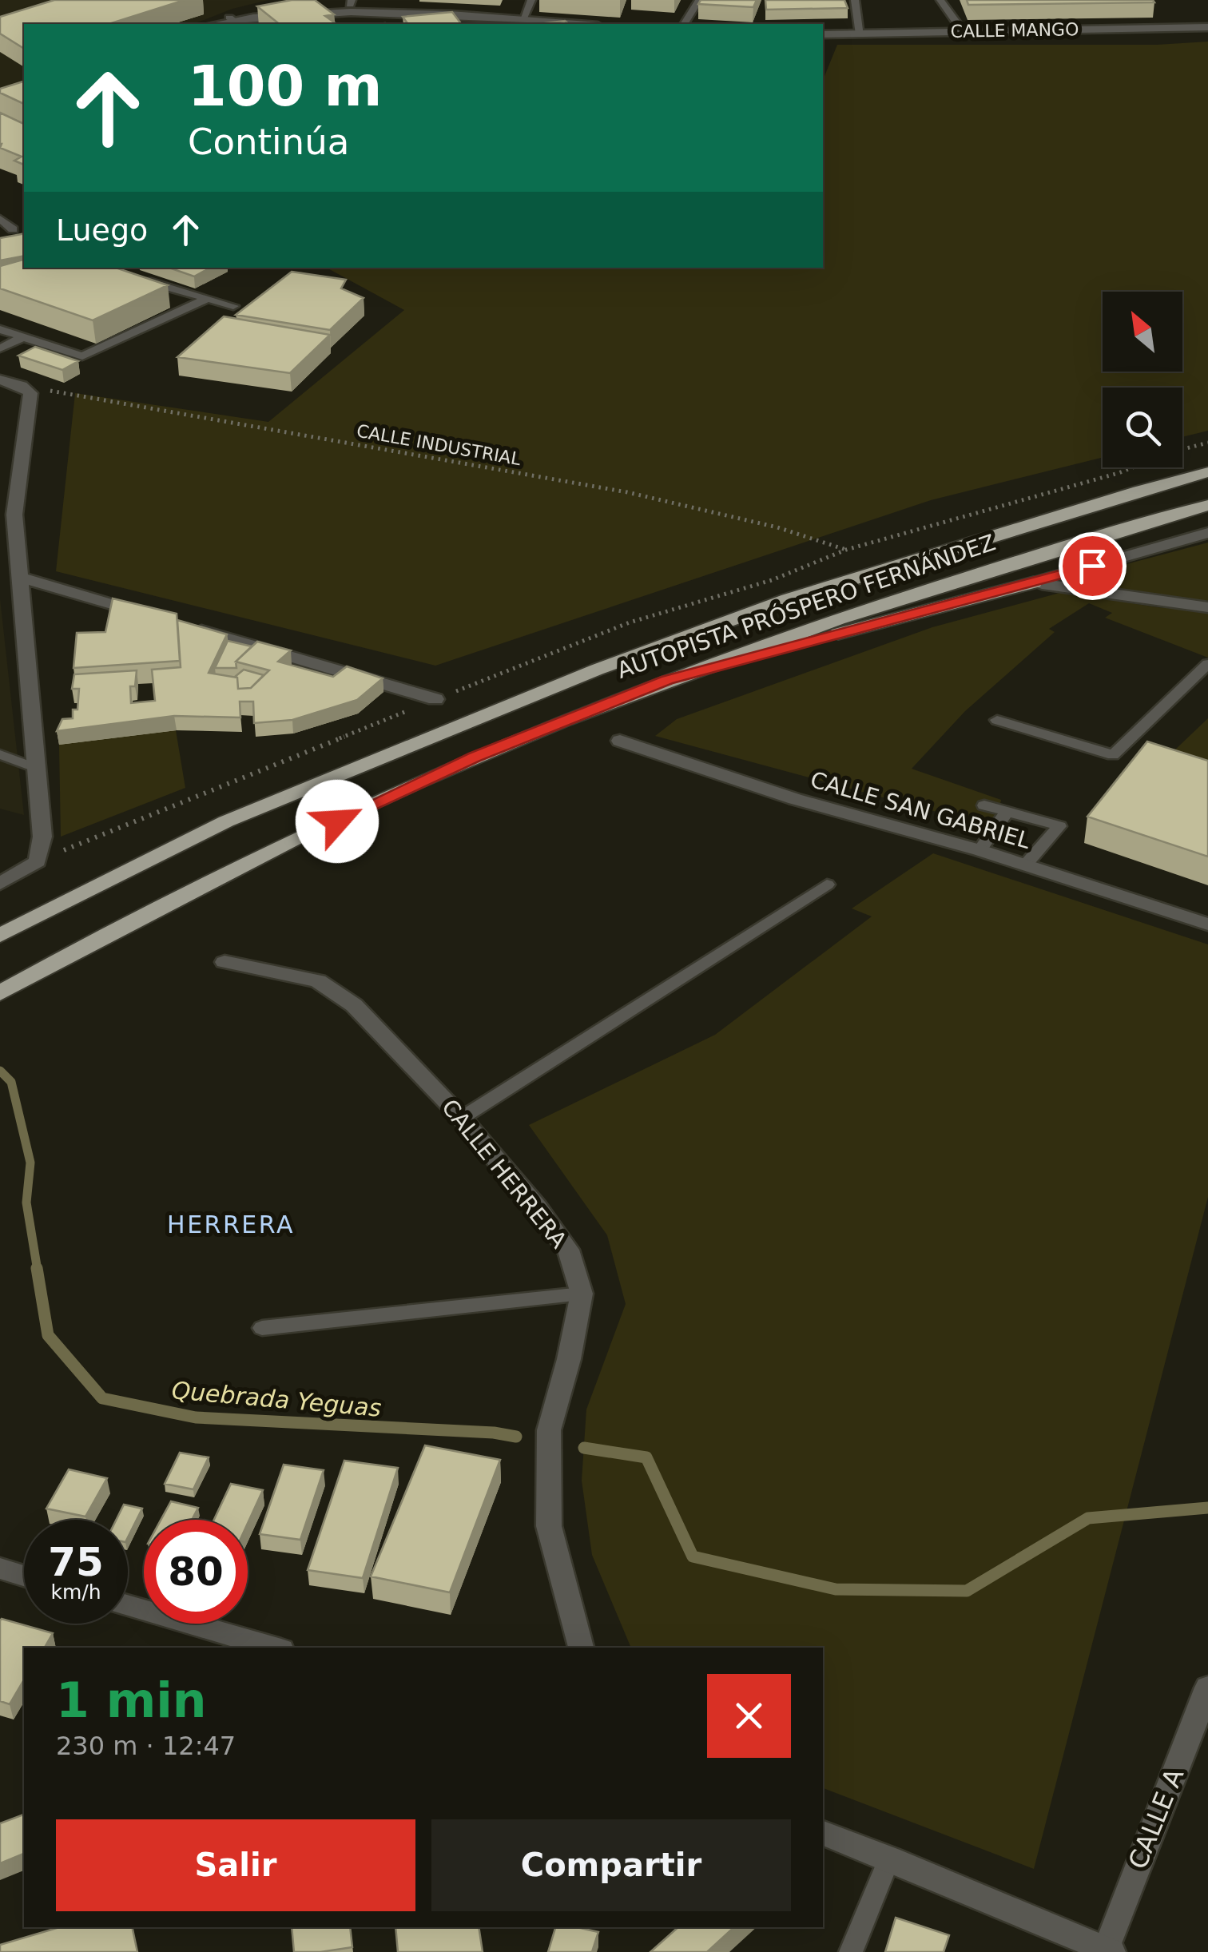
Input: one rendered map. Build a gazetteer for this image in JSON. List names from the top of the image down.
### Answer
{
  "streets": {
    "highway": ["AUTOPISTA PRÓSPERO FERNÁNDEZ"],
    "street": [
      "CALLE MANGO",
      "CALLE SAN GABRIEL",
      "CALLE HERRERA",
      "CALLE A"
    ],
    "path": ["CALLE INDUSTRIAL"]
  },
  "districts": ["HERRERA"],
  "water": ["Quebrada Yeguas"],
  "north": "top left",
  "page": {
    "turn": ["100 m", "Continúa"],
    "then": "Luego",
    "speed": "75 km/h",
    "limit": "80",
    "heading": ["1 min", "230 m · 12:47"],
    "buttons": ["Salir", "Compartir"]
  }
}
